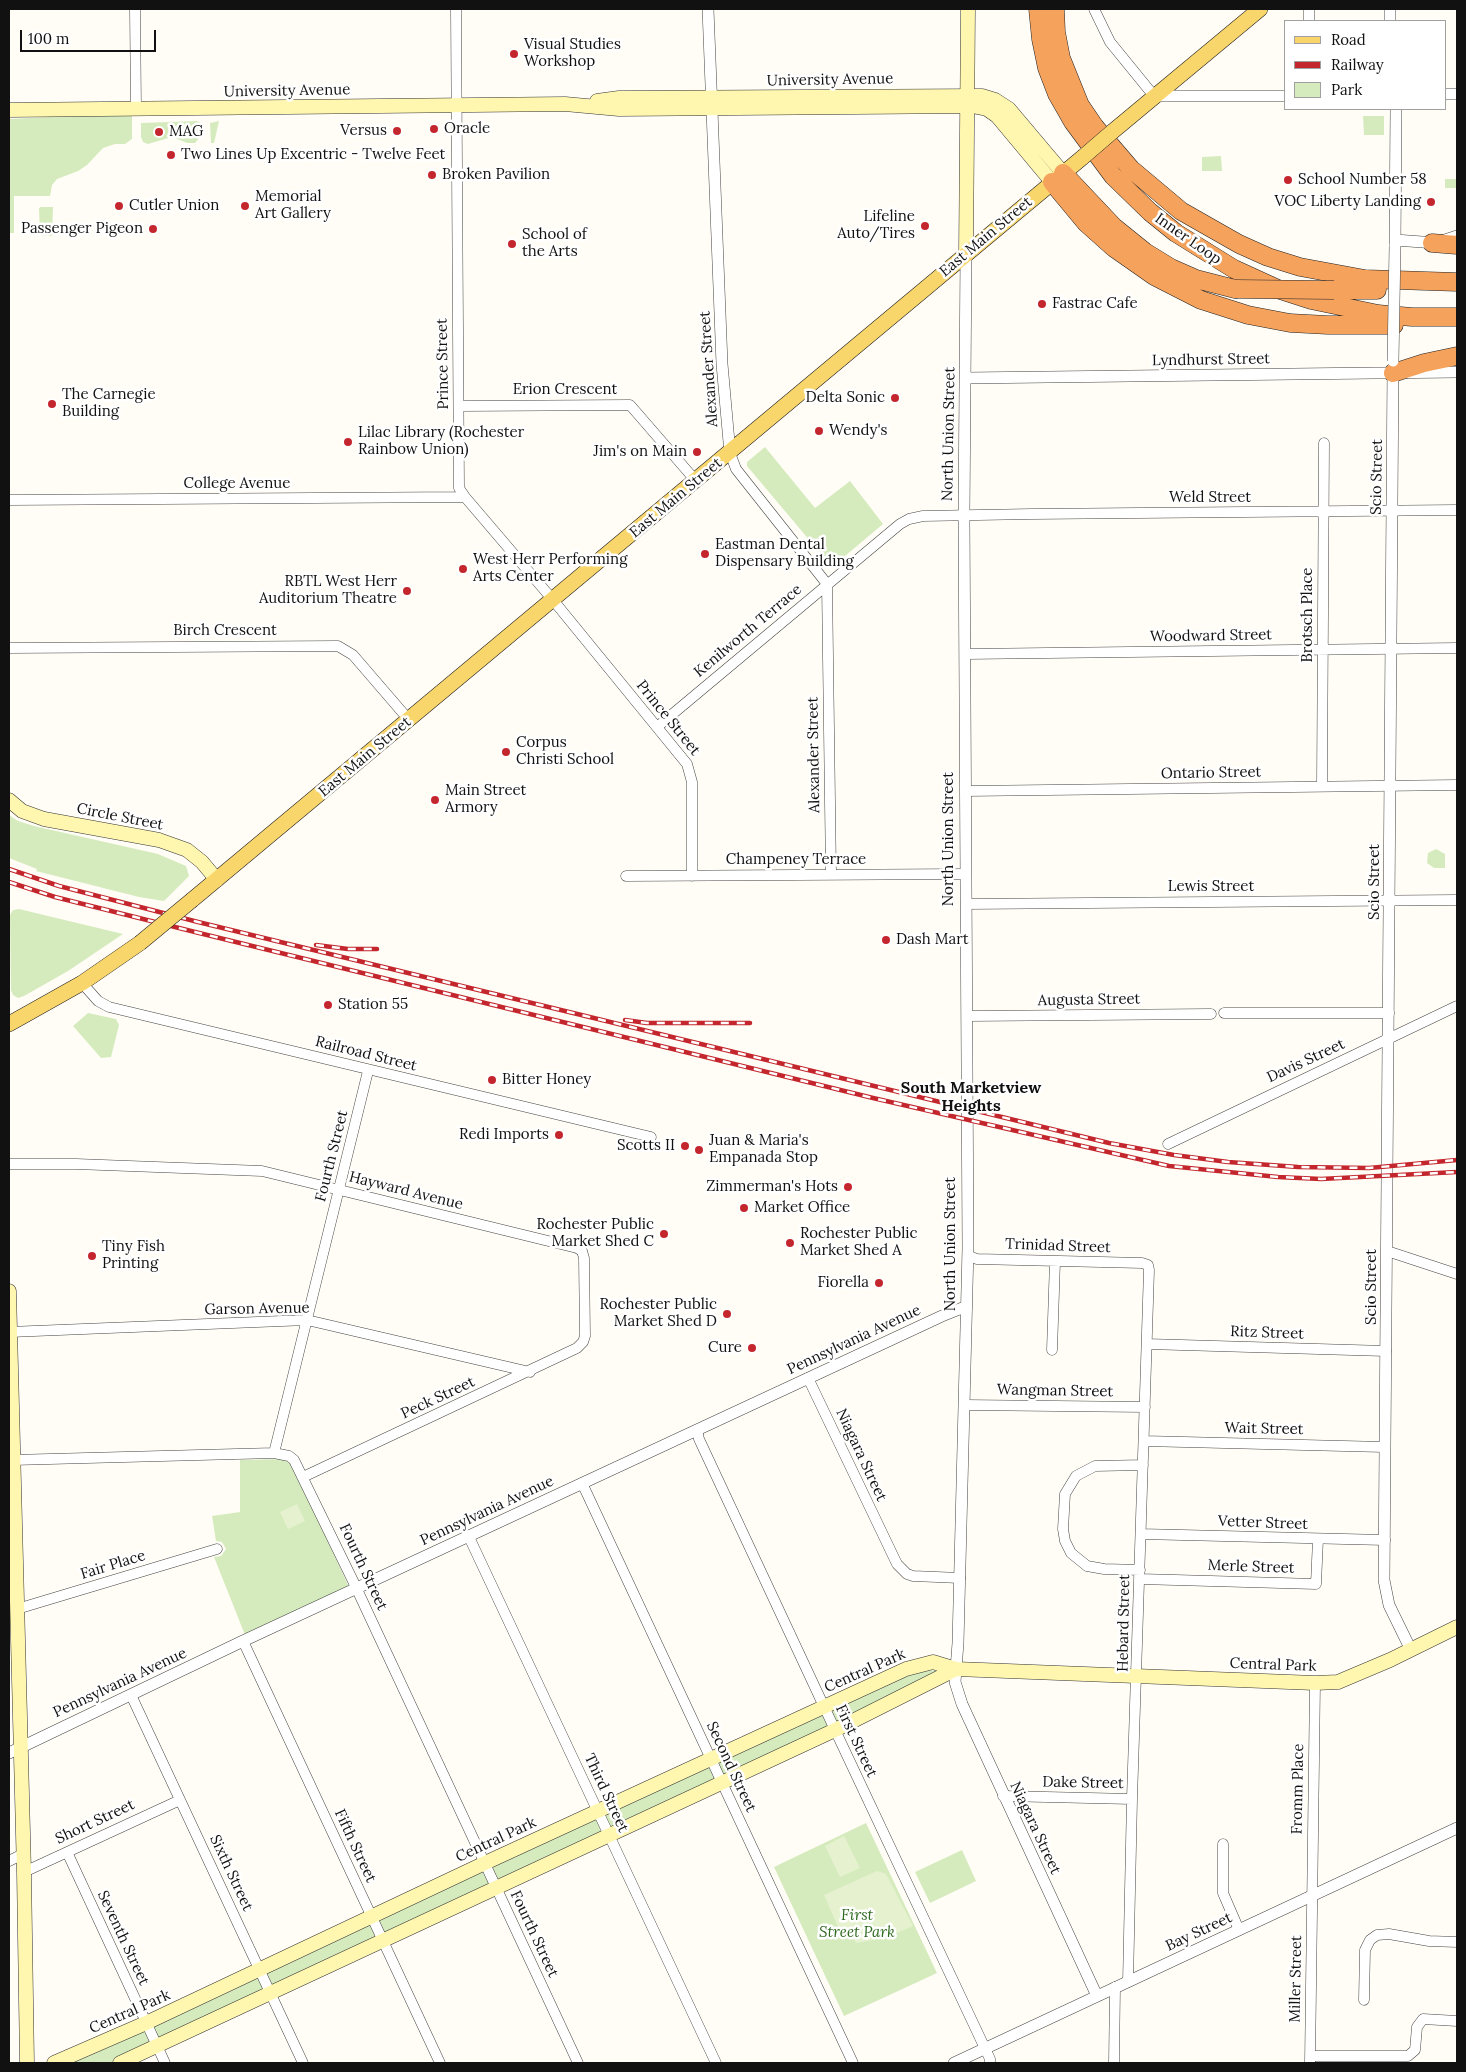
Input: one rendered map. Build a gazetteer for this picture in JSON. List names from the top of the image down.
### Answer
{
  "streets": {
    "highway": ["Inner Loop"],
    "main road": [
      "University Avenue",
      "East Main Street",
      "North Union Street",
      "Circle Street",
      "Central Park"
    ],
    "street": [
      "Lyndhurst Street",
      "Prince Street",
      "Alexander Street",
      "Erion Crescent",
      "Scio Street",
      "College Avenue",
      "Weld Street",
      "Brotsch Place",
      "Birch Crescent",
      "Kenilworth Terrace",
      "Woodward Street",
      "Ontario Street",
      "Champeney Terrace",
      "Lewis Street",
      "Augusta Street",
      "Railroad Street",
      "Davis Street",
      "Fourth Street",
      "Hayward Avenue",
      "Trinidad Street",
      "Garson Avenue",
      "Ritz Street",
      "Pennsylvania Avenue",
      "Wangman Street",
      "Peck Street",
      "Wait Street",
      "Niagara Street",
      "Vetter Street",
      "Fair Place",
      "Merle Street",
      "Hebard Street",
      "First Street",
      "Second Street",
      "Dake Street",
      "Fromm Place",
      "Third Street",
      "Short Street",
      "Fifth Street",
      "Sixth Street",
      "Bay Street",
      "Seventh Street",
      "Miller Street"
    ]
  },
  "crossings": [
    ["University Avenue", "East Main Street"],
    ["University Avenue", "Prince Street"],
    ["University Avenue", "Alexander Street"],
    ["University Avenue", "North Union Street"],
    ["East Main Street", "Prince Street"],
    ["East Main Street", "Alexander Street"],
    ["East Main Street", "Erion Crescent"],
    ["East Main Street", "North Union Street"],
    ["East Main Street", "Birch Crescent"],
    ["East Main Street", "Circle Street"],
    ["East Main Street", "Railroad Street"],
    ["Lyndhurst Street", "North Union Street"],
    ["Lyndhurst Street", "Scio Street"],
    ["Prince Street", "Erion Crescent"],
    ["Prince Street", "College Avenue"],
    ["Prince Street", "Kenilworth Terrace"],
    ["Prince Street", "Champeney Terrace"],
    ["Alexander Street", "Kenilworth Terrace"],
    ["Alexander Street", "Champeney Terrace"],
    ["North Union Street", "Weld Street"],
    ["North Union Street", "Kenilworth Terrace"],
    ["North Union Street", "Woodward Street"],
    ["North Union Street", "Ontario Street"],
    ["North Union Street", "Champeney Terrace"],
    ["North Union Street", "Lewis Street"],
    ["North Union Street", "Augusta Street"],
    ["North Union Street", "Trinidad Street"],
    ["North Union Street", "Pennsylvania Avenue"],
    ["North Union Street", "Wangman Street"],
    ["North Union Street", "Niagara Street"],
    ["North Union Street", "Central Park"],
    ["Scio Street", "Weld Street"],
    ["Scio Street", "Woodward Street"],
    ["Scio Street", "Ontario Street"],
    ["Scio Street", "Lewis Street"],
    ["Scio Street", "Davis Street"],
    ["Scio Street", "Ritz Street"],
    ["Scio Street", "Wait Street"],
    ["Scio Street", "Vetter Street"],
    ["Scio Street", "Central Park"],
    ["Weld Street", "Brotsch Place"],
    ["Weld Street", "Kenilworth Terrace"],
    ["Brotsch Place", "Woodward Street"],
    ["Brotsch Place", "Ontario Street"],
    ["Railroad Street", "Fourth Street"],
    ["Fourth Street", "Hayward Avenue"],
    ["Fourth Street", "Garson Avenue"],
    ["Fourth Street", "Pennsylvania Avenue"],
    ["Fourth Street", "Peck Street"],
    ["Fourth Street", "Central Park"],
    ["Hayward Avenue", "Peck Street"],
    ["Trinidad Street", "Hebard Street"],
    ["Garson Avenue", "Peck Street"],
    ["Ritz Street", "Hebard Street"],
    ["Pennsylvania Avenue", "Niagara Street"],
    ["Pennsylvania Avenue", "First Street"],
    ["Pennsylvania Avenue", "Second Street"],
    ["Pennsylvania Avenue", "Third Street"],
    ["Pennsylvania Avenue", "Fifth Street"],
    ["Pennsylvania Avenue", "Sixth Street"],
    ["Wangman Street", "Hebard Street"],
    ["Wait Street", "Hebard Street"],
    ["Niagara Street", "Central Park"],
    ["Niagara Street", "Dake Street"],
    ["Niagara Street", "Bay Street"],
    ["Vetter Street", "Merle Street"],
    ["Vetter Street", "Hebard Street"],
    ["Merle Street", "Hebard Street"],
    ["Hebard Street", "Central Park"],
    ["Hebard Street", "Dake Street"],
    ["Hebard Street", "Bay Street"],
    ["Central Park", "First Street"],
    ["Central Park", "Second Street"],
    ["Central Park", "Fromm Place"],
    ["Central Park", "Third Street"],
    ["Central Park", "Fifth Street"],
    ["Central Park", "Sixth Street"],
    ["Central Park", "Seventh Street"],
    ["First Street", "Bay Street"],
    ["Fromm Place", "Bay Street"],
    ["Fromm Place", "Miller Street"],
    ["Short Street", "Sixth Street"],
    ["Short Street", "Seventh Street"],
    ["Bay Street", "Miller Street"]
  ],
  "districts": ["South Marketview Heights"],
  "parks": ["First Street Park"],
  "places": [
    "Visual Studies Workshop",
    "Oracle",
    "Versus",
    "MAG",
    "Two Lines Up Excentric - Twelve Feet",
    "Broken Pavilion",
    "School Number 58",
    "VOC Liberty Landing",
    "Cutler Union",
    "Memorial Art Gallery",
    "Lifeline Auto/Tires",
    "Passenger Pigeon",
    "School of the Arts",
    "Fastrac Cafe",
    "Delta Sonic",
    "The Carnegie Building",
    "Wendy's",
    "Lilac Library (Rochester Rainbow Union)",
    "Jim's on Main",
    "Eastman Dental Dispensary Building",
    "West Herr Performing Arts Center",
    "RBTL West Herr Auditorium Theatre",
    "Corpus Christi School",
    "Main Street Armory",
    "Dash Mart",
    "Station 55",
    "Bitter Honey",
    "Redi Imports",
    "Scotts II",
    "Juan & Maria's Empanada Stop",
    "Zimmerman's Hots",
    "Market Office",
    "Rochester Public Market Shed C",
    "Rochester Public Market Shed A",
    "Tiny Fish Printing",
    "Fiorella",
    "Rochester Public Market Shed D",
    "Cure"
  ],
  "legend": ["Road", "Railway", "Park"],
  "scale_bar": "100 m"
}
